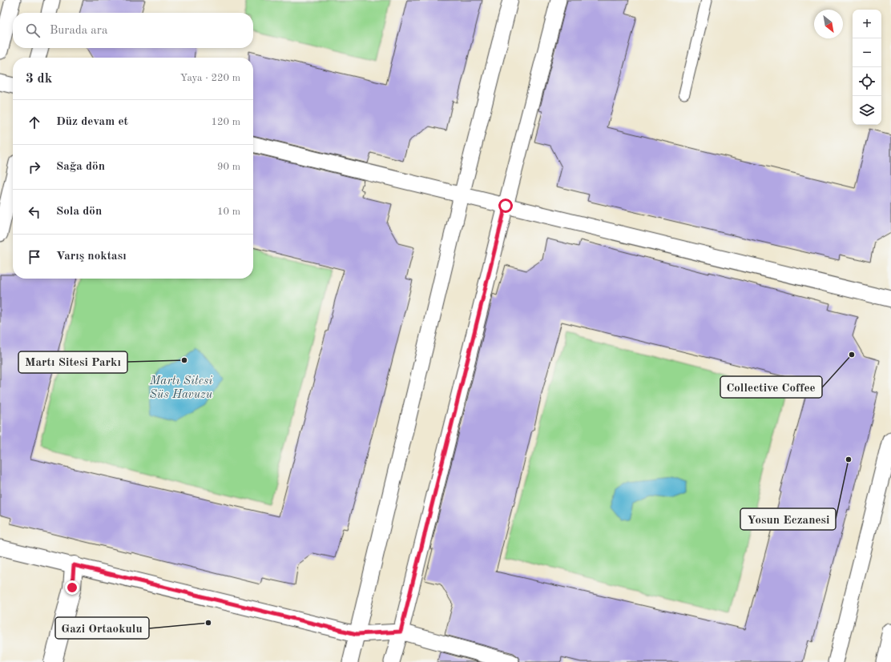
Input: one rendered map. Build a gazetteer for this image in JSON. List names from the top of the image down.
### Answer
{
  "water": ["Martı Sitesi Süs Havuzu"],
  "places": [
    "Collective Coffee",
    "Martı Sitesi Parkı",
    "Yosun Eczanesi",
    "Gazi Ortaokulu"
  ],
  "north": "bottom right",
  "page": {
    "map_buttons": ["+", "−"],
    "search": "Burada ara",
    "heading": ["3 dk", "Yaya · 220 m"],
    "list": [
      ["Düz devam et", "120 m"],
      ["Sağa dön", "90 m"],
      ["Sola dön", "10 m"],
      "Varış noktası"
    ]
  }
}
